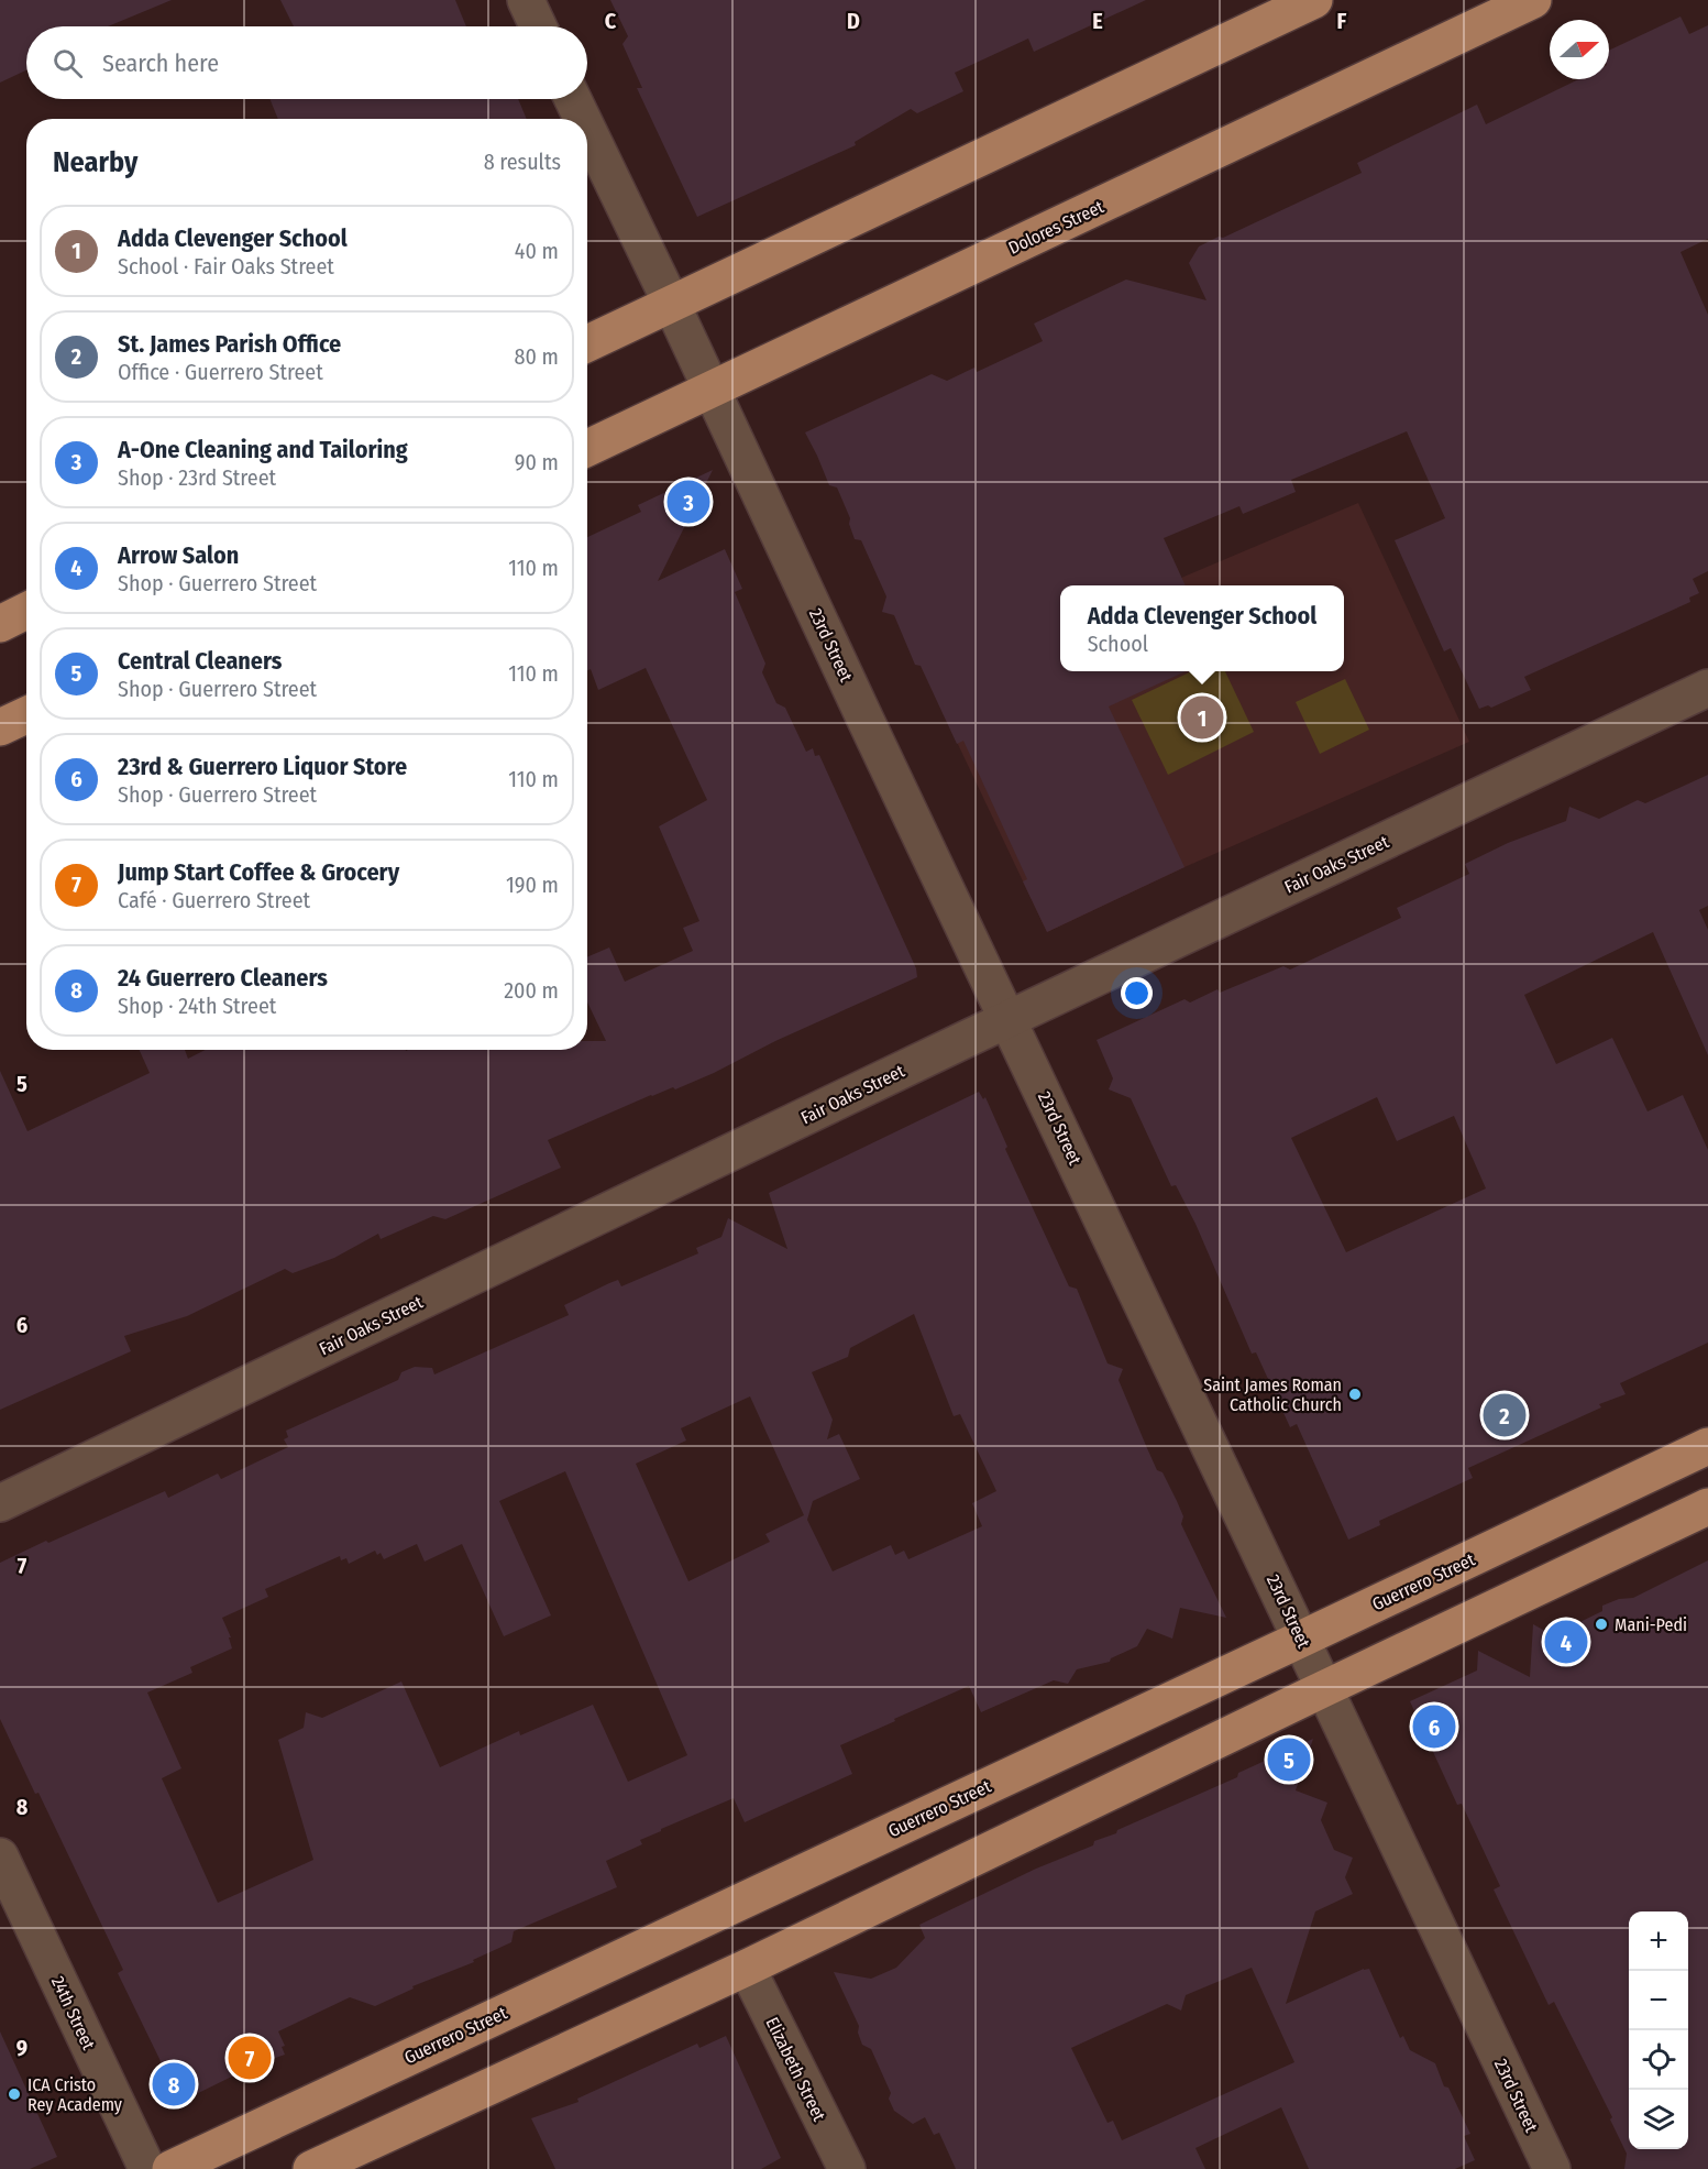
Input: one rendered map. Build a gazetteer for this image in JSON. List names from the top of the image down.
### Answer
{
  "streets": {
    "main road": ["Dolores Street", "Guerrero Street"],
    "street": [
      "23rd Street",
      "Fair Oaks Street",
      "24th Street",
      "Elizabeth Street"
    ]
  },
  "crossings": [
    ["Dolores Street", "23rd Street"],
    ["23rd Street", "Fair Oaks Street"],
    ["23rd Street", "Guerrero Street"]
  ],
  "places": ["Saint James Roman Catholic Church", "Mani-Pedi", "ICA Cristo Rey Academy"],
  "north": "right",
  "page": {
    "search": "Search here",
    "heading": ["Nearby", "8 results"],
    "list": [
      {
        "mark": "1",
        "name": "Adda Clevenger School",
        "note": "School · Fair Oaks Street",
        "value": "40 m"
      },
      {
        "mark": "2",
        "name": "St. James Parish Office",
        "note": "Office · Guerrero Street",
        "value": "80 m"
      },
      {
        "mark": "3",
        "name": "A-One Cleaning and Tailoring",
        "note": "Shop · 23rd Street",
        "value": "90 m"
      },
      {
        "mark": "4",
        "name": "Arrow Salon",
        "note": "Shop · Guerrero Street",
        "value": "110 m"
      },
      {
        "mark": "5",
        "name": "Central Cleaners",
        "note": "Shop · Guerrero Street",
        "value": "110 m"
      },
      {
        "mark": "6",
        "name": "23rd & Guerrero Liquor Store",
        "note": "Shop · Guerrero Street",
        "value": "110 m"
      },
      {
        "mark": "7",
        "name": "Jump Start Coffee & Grocery",
        "note": "Café · Guerrero Street",
        "value": "190 m"
      },
      {
        "mark": "8",
        "name": "24 Guerrero Cleaners",
        "note": "Shop · 24th Street",
        "value": "200 m"
      }
    ],
    "pins": [
      "3",
      "1",
      "2",
      "4",
      "6",
      "5",
      "7",
      "8"
    ],
    "popup": ["Adda Clevenger School", "School"],
    "map_buttons": ["+", "−"]
  },
  "grid": {
    "columns": [
      "C",
      "D",
      "E",
      "F"
    ],
    "rows": [
      "5",
      "6",
      "7",
      "8",
      "9"
    ]
  }
}
